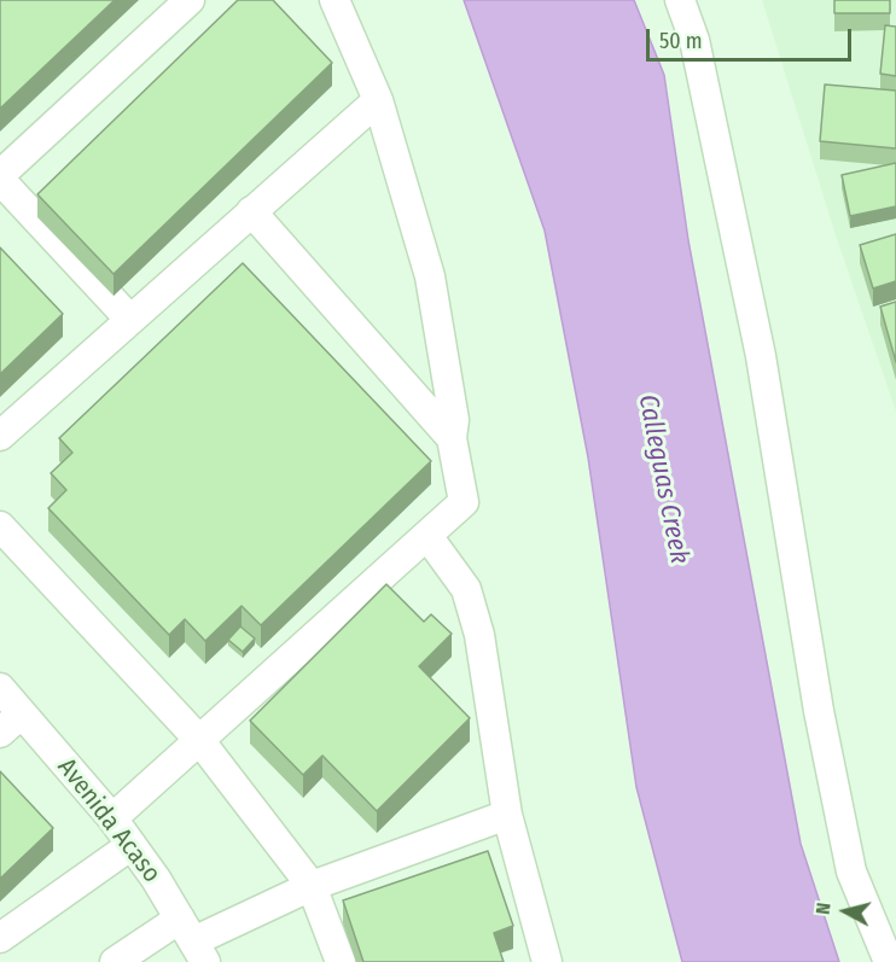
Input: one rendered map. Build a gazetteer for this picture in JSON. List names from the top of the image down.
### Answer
{
  "streets": {
    "street": ["Avenida Acaso"]
  },
  "water": ["Calleguas Creek"],
  "scale_bar": "50 m",
  "north": "left"
}
